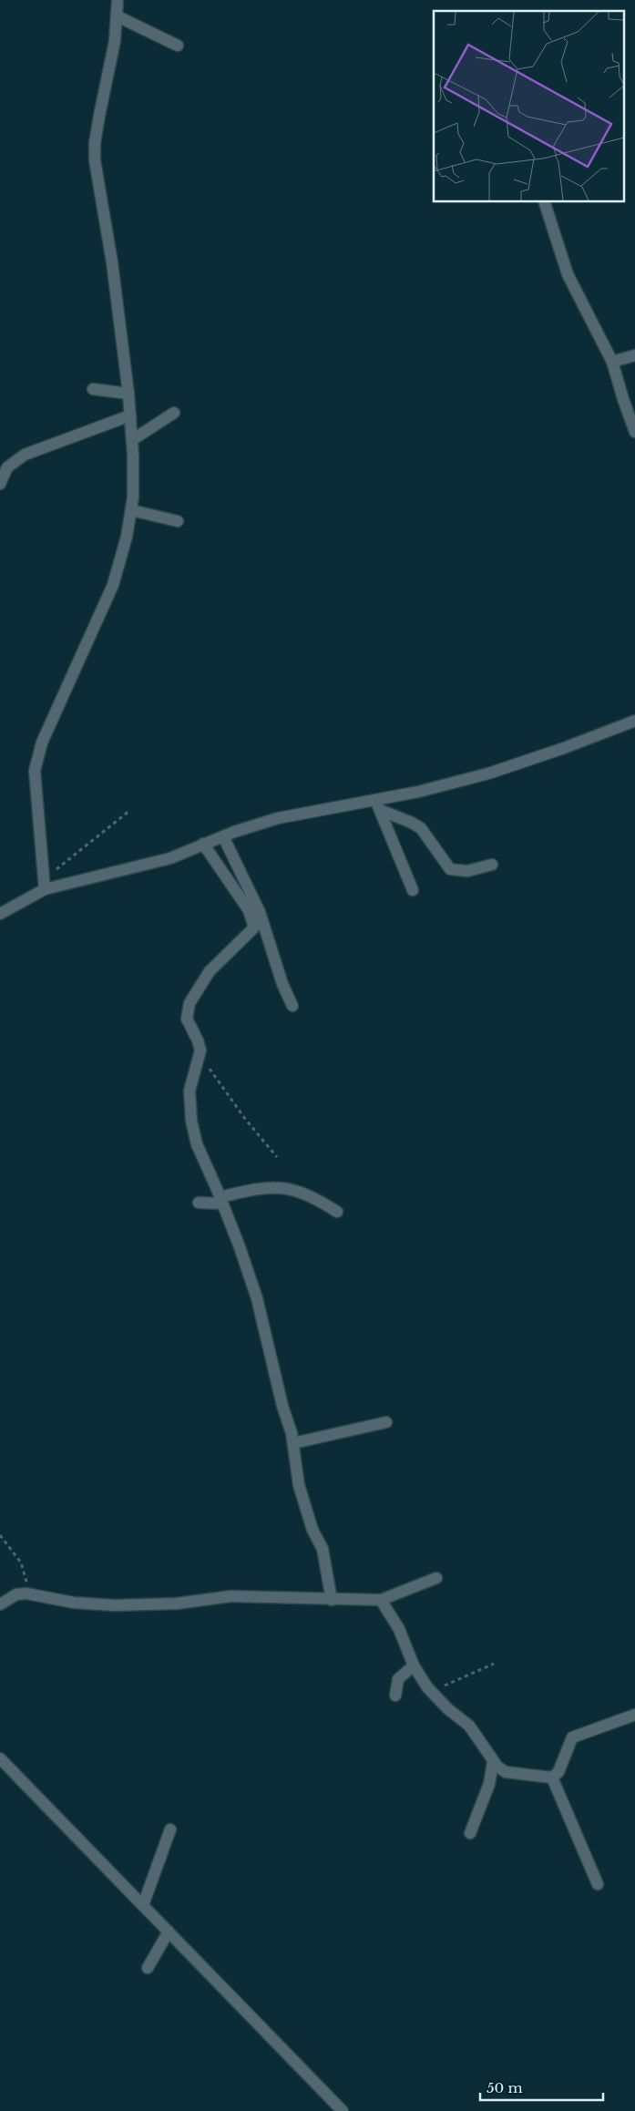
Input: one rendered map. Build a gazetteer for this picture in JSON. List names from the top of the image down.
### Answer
{
  "scale_bar": "50 m"
}
